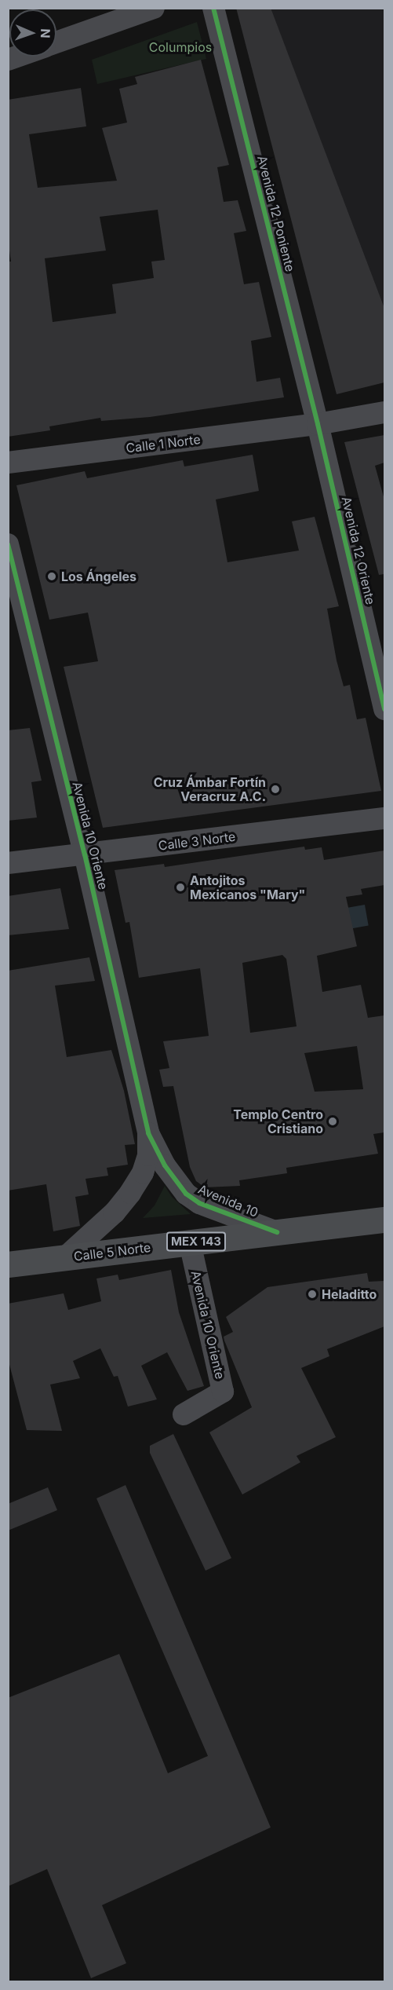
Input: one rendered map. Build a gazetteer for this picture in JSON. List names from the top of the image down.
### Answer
{
  "streets": {
    "main road": ["MEX 143", "Calle 5 Norte"],
    "street": [
      "Avenida 12 Poniente",
      "Calle 1 Norte",
      "Avenida 12 Oriente",
      "Avenida 10 Oriente",
      "Calle 3 Norte",
      "Avenida 10"
    ]
  },
  "crossings": [
    ["Avenida 12 Poniente", "Calle 1 Norte"],
    ["Avenida 12 Poniente", "Avenida 12 Oriente"],
    ["Calle 1 Norte", "Avenida 12 Oriente"],
    ["Avenida 10 Oriente", "Calle 3 Norte"],
    ["Avenida 10 Oriente", "Avenida 10"],
    ["Avenida 10 Oriente", "Calle 5 Norte"],
    ["Avenida 10", "Calle 5 Norte"]
  ],
  "parks": ["Columpios"],
  "places": [
    "Los Ángeles",
    "Cruz Ámbar Fortín Veracruz A.C.",
    "Antojitos Mexicanos \"Mary\"",
    "Templo Centro Cristiano",
    "Heladitto"
  ],
  "north": "right"
}
